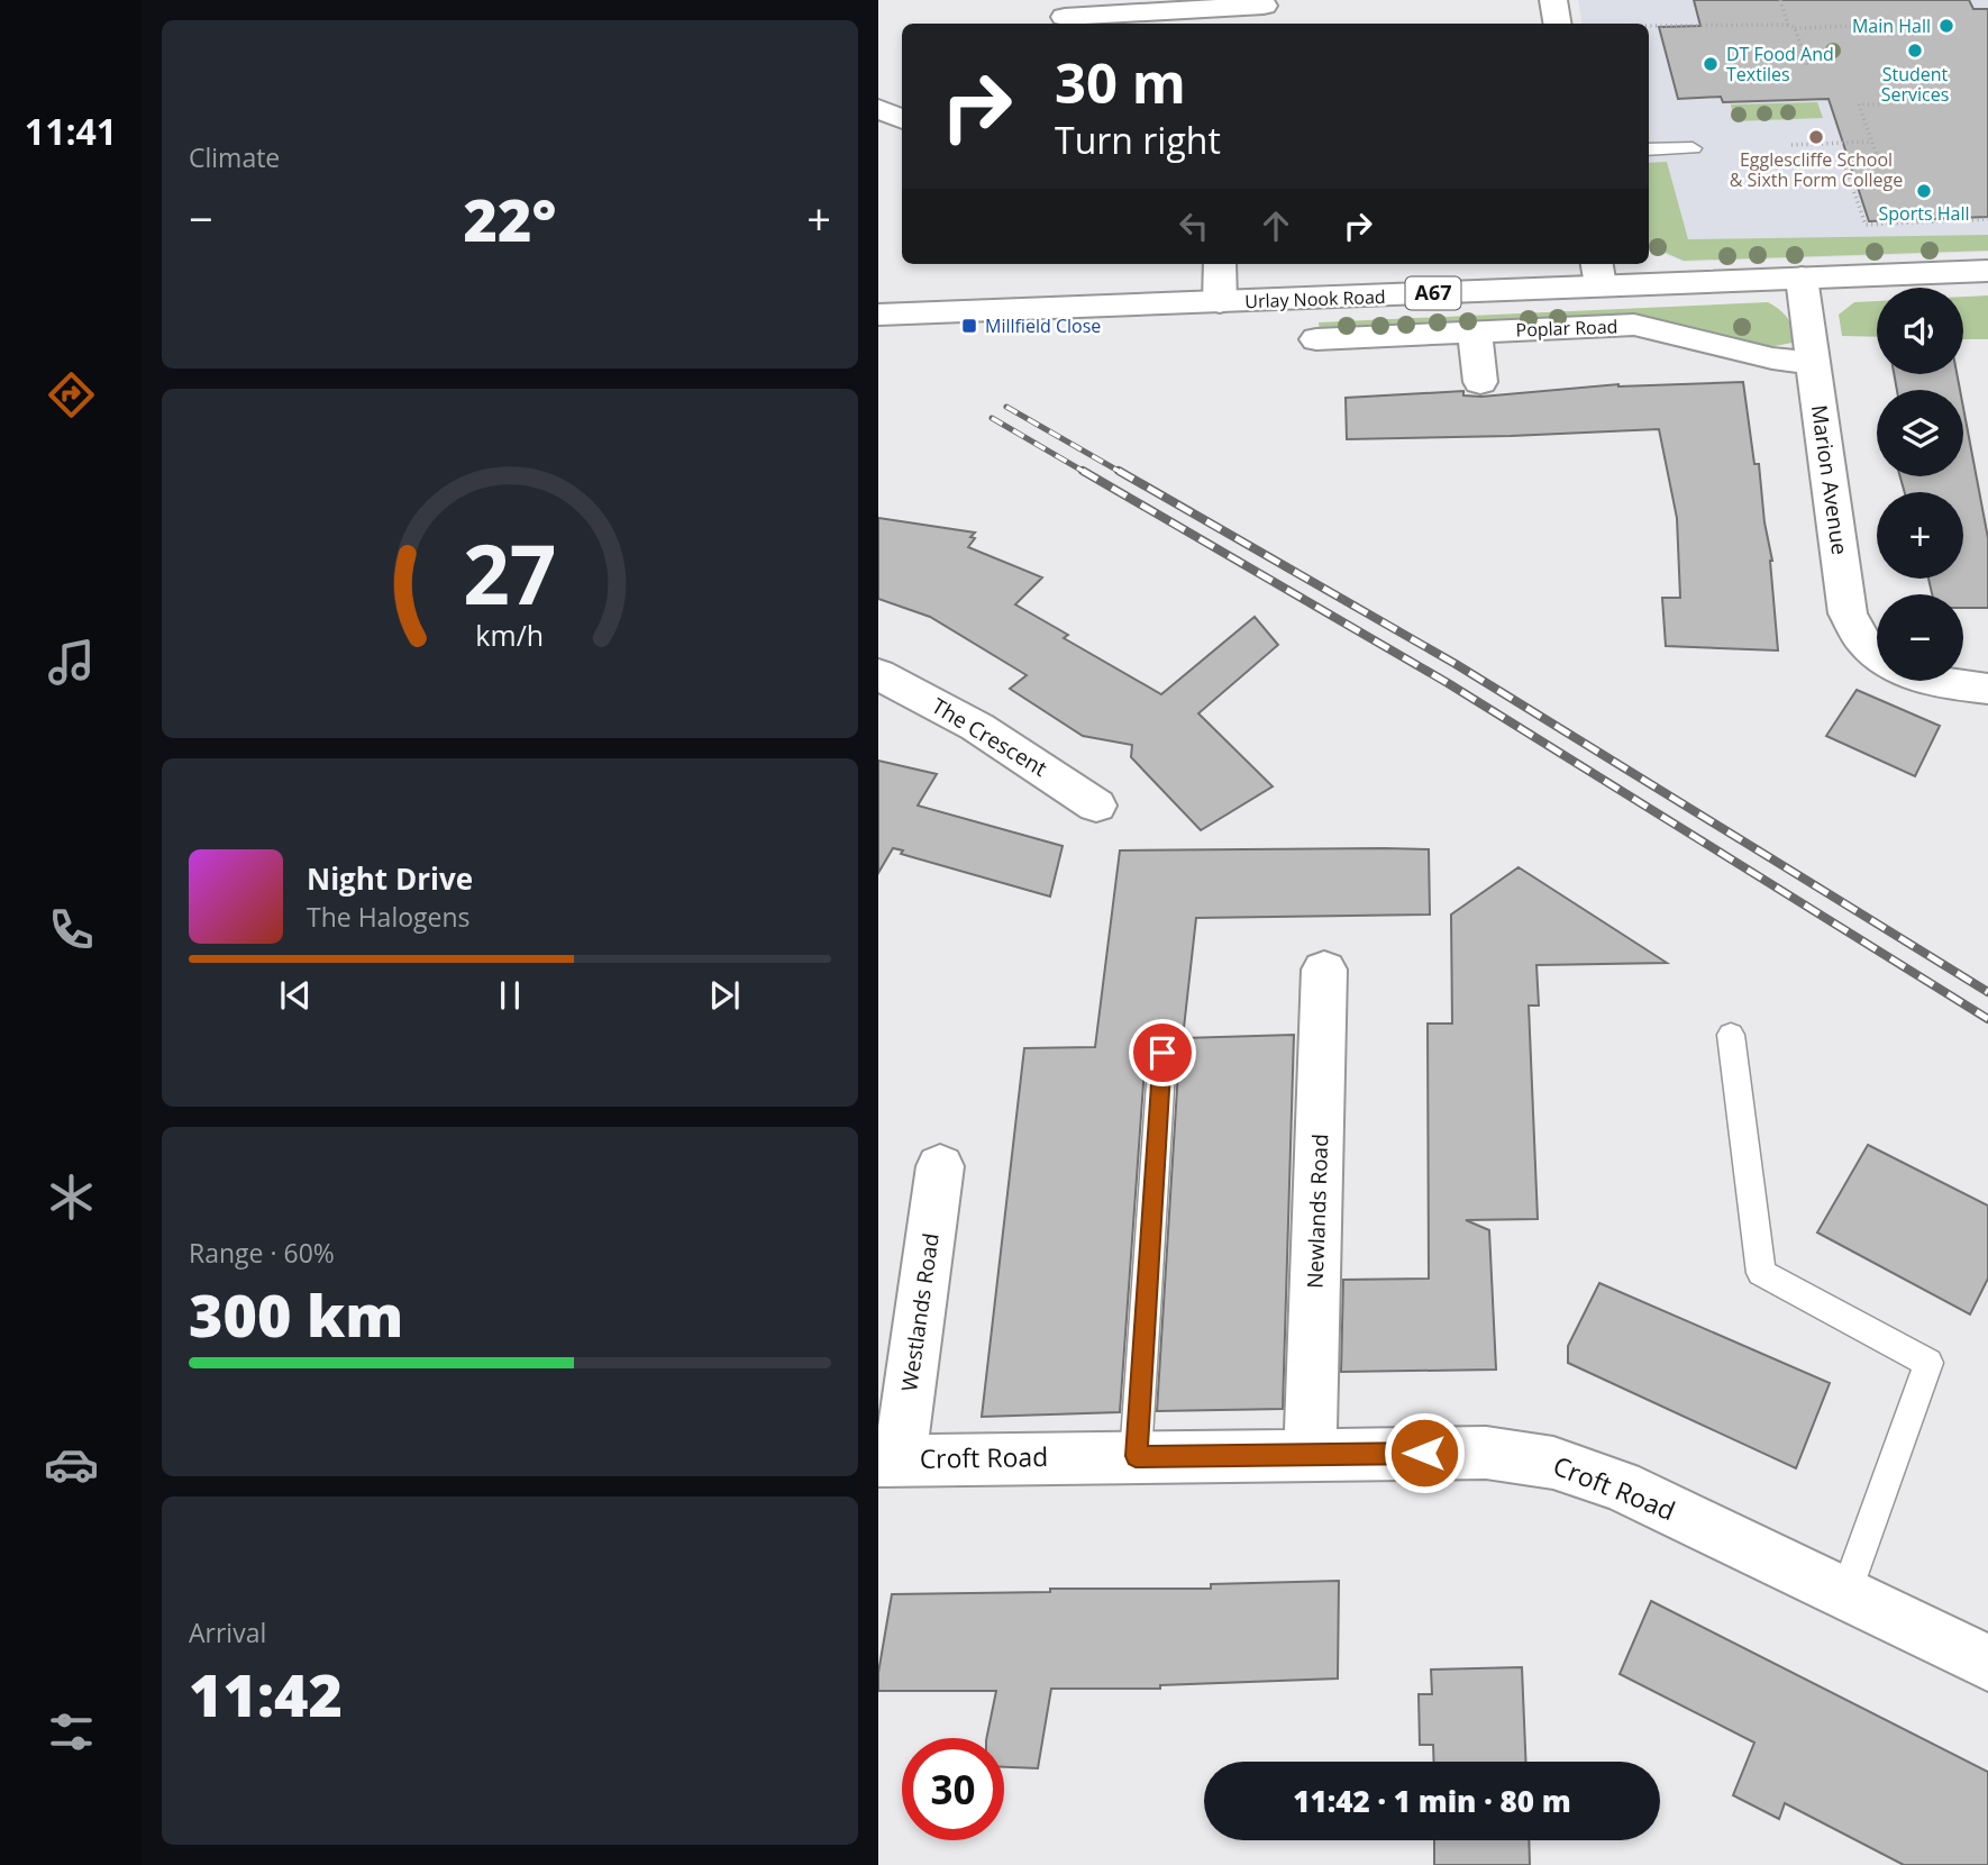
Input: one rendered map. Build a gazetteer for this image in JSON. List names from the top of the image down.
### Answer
{
  "streets": {
    "street": [
      "A67",
      "Urlay Nook Road",
      "Poplar Road",
      "Marion Avenue",
      "The Crescent",
      "Newlands Road",
      "Westlands Road",
      "Croft Road"
    ]
  },
  "crossings": [
    ["Urlay Nook Road", "Marion Avenue"],
    ["Poplar Road", "Marion Avenue"],
    ["Newlands Road", "Croft Road"],
    ["Westlands Road", "Croft Road"]
  ],
  "places": {
    "other": [
      "Main Hall",
      "Student Services",
      "DT Food And Textiles",
      "Egglescliffe School & Sixth Form College",
      "Sports Hall"
    ],
    "transit": ["Millfield Close"]
  },
  "page": {
    "tabs": "11:41",
    "tile": [
      "Climate",
      ["Range · 60%", "300 km"],
      ["Arrival", "11:42"]
    ],
    "turn": ["30 m", "Turn right"],
    "heat": ["−", "22°", "+"],
    "map_buttons": ["+", "−"],
    "song": ["Night Drive", "The Halogens"],
    "limit": "30",
    "trip": "11:42 · 1 min · 80 m",
    "gauge": ["27", "km/h"]
  }
}
